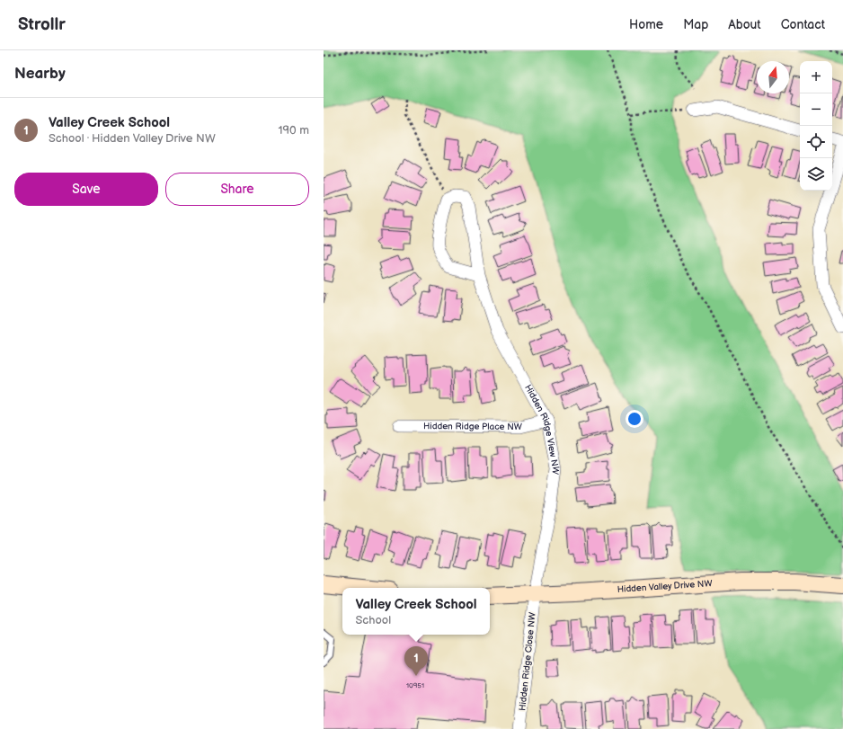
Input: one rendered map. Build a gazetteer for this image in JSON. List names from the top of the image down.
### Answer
{
  "streets": {
    "street": [
      "Hidden Ridge Place NW",
      "Hidden Ridge View NW",
      "Hidden Valley Drive NW",
      "Hidden Ridge Close NW"
    ]
  },
  "crossings": [
    ["Hidden Ridge Place NW", "Hidden Ridge View NW"],
    ["Hidden Ridge View NW", "Hidden Valley Drive NW"],
    ["Hidden Ridge View NW", "Hidden Ridge Close NW"],
    ["Hidden Valley Drive NW", "Hidden Ridge Close NW"]
  ],
  "house_numbers": ["10951"],
  "north": "top",
  "page": {
    "header": "Strollr",
    "nav": [
      "Home",
      "Map",
      "About",
      "Contact"
    ],
    "heading": "Nearby",
    "map_buttons": ["+", "−"],
    "list": [
      {
        "mark": "1",
        "name": "Valley Creek School",
        "note": "School · Hidden Valley Drive NW",
        "value": "190 m"
      }
    ],
    "buttons": ["Save", "Share"],
    "popup": ["Valley Creek School", "School"],
    "pins": "1"
  }
}
